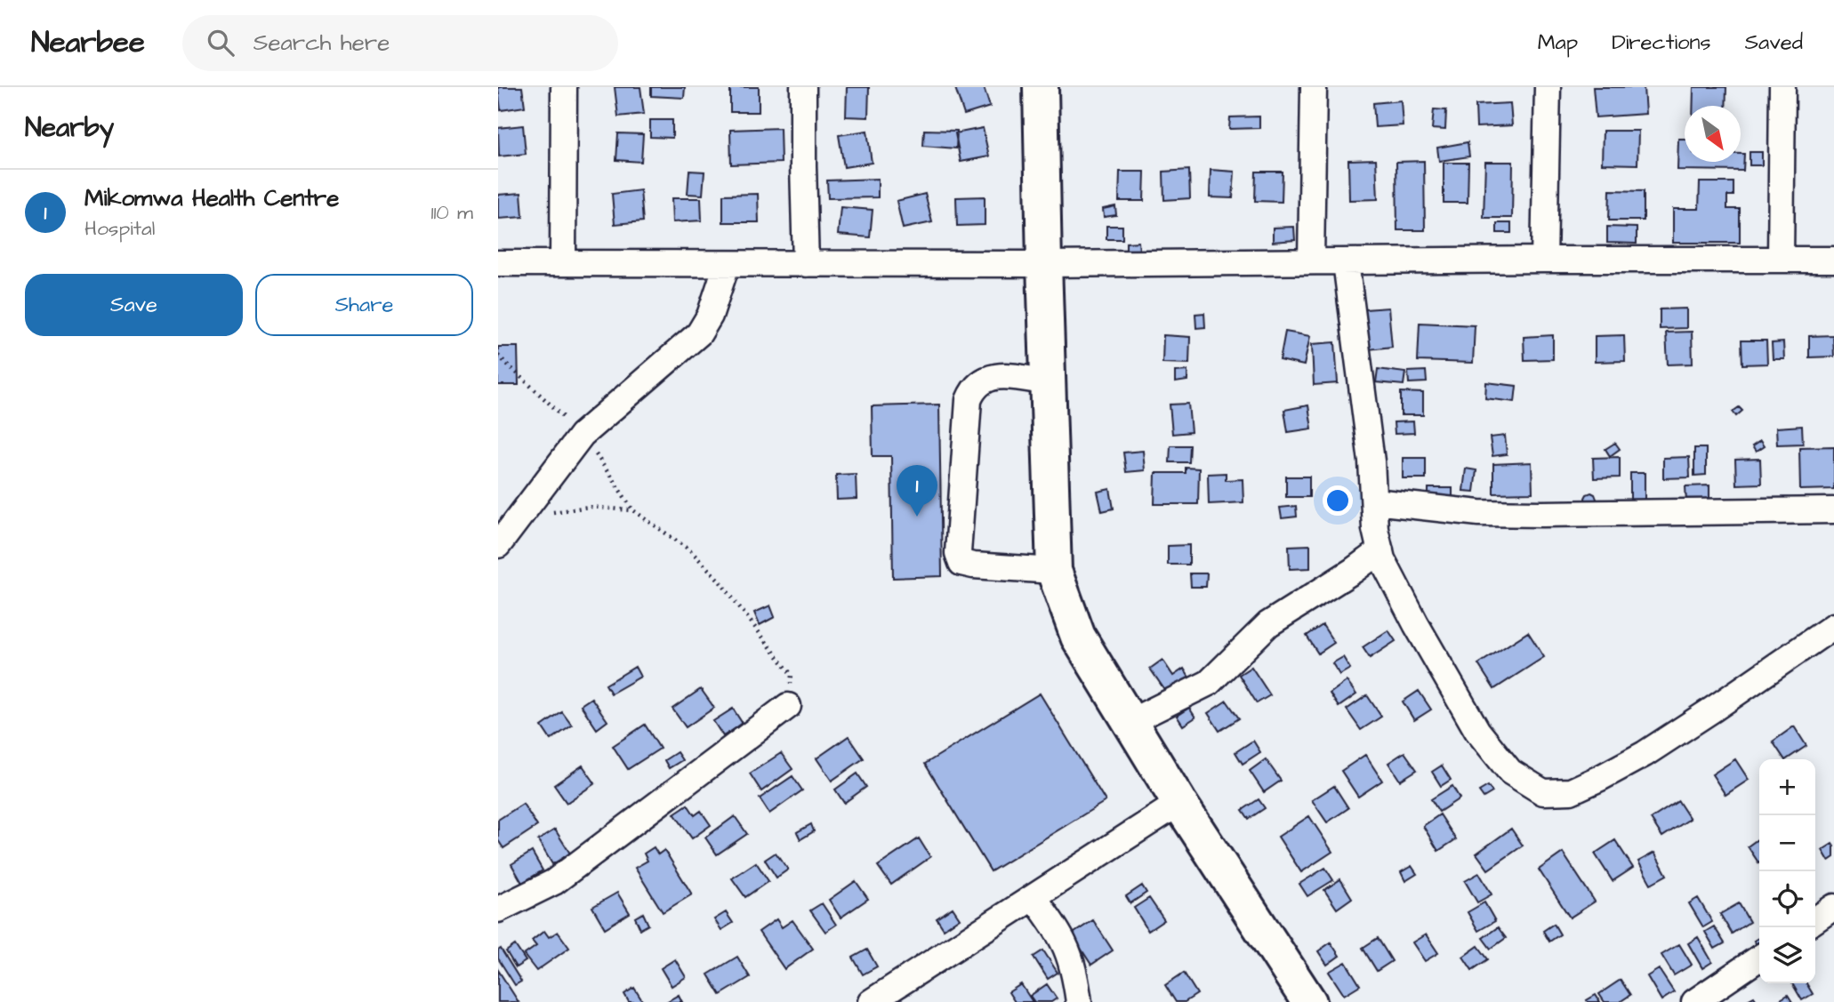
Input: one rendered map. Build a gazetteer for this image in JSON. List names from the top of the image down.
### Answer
{
  "north": "bottom right",
  "page": {
    "header": "Nearbee",
    "search": "Search here",
    "nav": ["Map", "Directions", "Saved"],
    "heading": "Nearby",
    "list": [
      {
        "mark": "1",
        "name": "Mikomwa Health Centre",
        "note": "Hospital",
        "value": "110 m"
      }
    ],
    "buttons": ["Save", "Share"],
    "pins": "1",
    "map_buttons": ["+", "−"]
  }
}
